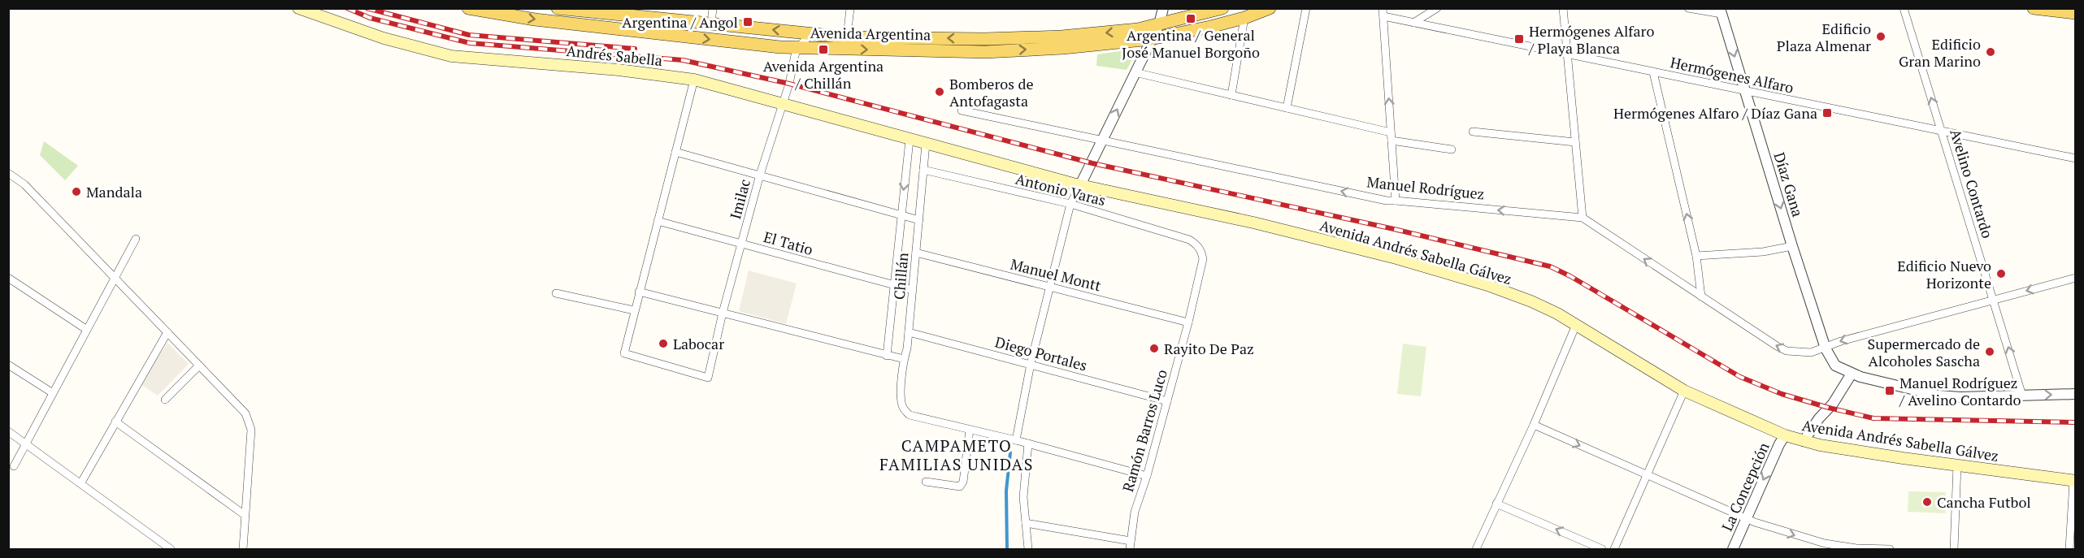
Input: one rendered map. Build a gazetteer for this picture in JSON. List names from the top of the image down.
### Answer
{
  "streets": {
    "main road": ["Avenida Argentina", "Andrés Sabella", "Avenida Andrés Sabella Gálvez"],
    "street": [
      "Hermógenes Alfaro",
      "Avelino Contardo",
      "Díaz Gana",
      "Manuel Rodríguez",
      "Antonio Varas",
      "Imilac",
      "El Tatio",
      "Manuel Montt",
      "Chillán",
      "Diego Portales",
      "Ramón Barros Luco",
      "La Concepción"
    ]
  },
  "crossings": [
    ["Avenida Argentina", "Imilac"],
    ["Andrés Sabella", "Imilac"],
    ["Andrés Sabella", "Avenida Andrés Sabella Gálvez"],
    ["Andrés Sabella", "Chillán"],
    ["Hermógenes Alfaro", "Avelino Contardo"],
    ["Hermógenes Alfaro", "Díaz Gana"],
    ["Avelino Contardo", "Manuel Rodríguez"],
    ["Díaz Gana", "Manuel Rodríguez"],
    ["Antonio Varas", "Chillán"],
    ["Antonio Varas", "Ramón Barros Luco"],
    ["Imilac", "El Tatio"],
    ["El Tatio", "Chillán"],
    ["Avenida Andrés Sabella Gálvez", "Chillán"],
    ["Avenida Andrés Sabella Gálvez", "La Concepción"],
    ["Manuel Montt", "Chillán"],
    ["Manuel Montt", "Ramón Barros Luco"],
    ["Chillán", "Diego Portales"],
    ["Diego Portales", "Ramón Barros Luco"]
  ],
  "one_way": ["Avelino Contardo", "Manuel Rodríguez", "La Concepción"],
  "districts": ["CAMPAMETO FAMILIAS UNIDAS"],
  "places": {
    "transit": [
      "Argentina / General José Manuel Borgoño",
      "Argentina / Angol",
      "Hermógenes Alfaro / Playa Blanca",
      "Avenida Argentina / Chillán",
      "Hermógenes Alfaro / Díaz Gana",
      "Manuel Rodríguez / Avelino Contardo"
    ],
    "other": [
      "Edificio Plaza Almenar",
      "Edificio Gran Marino",
      "Bomberos de Antofagasta",
      "Mandala",
      "Edificio Nuevo Horizonte",
      "Labocar",
      "Rayito De Paz",
      "Supermercado de Alcoholes Sascha",
      "Cancha Futbol"
    ]
  }
}
